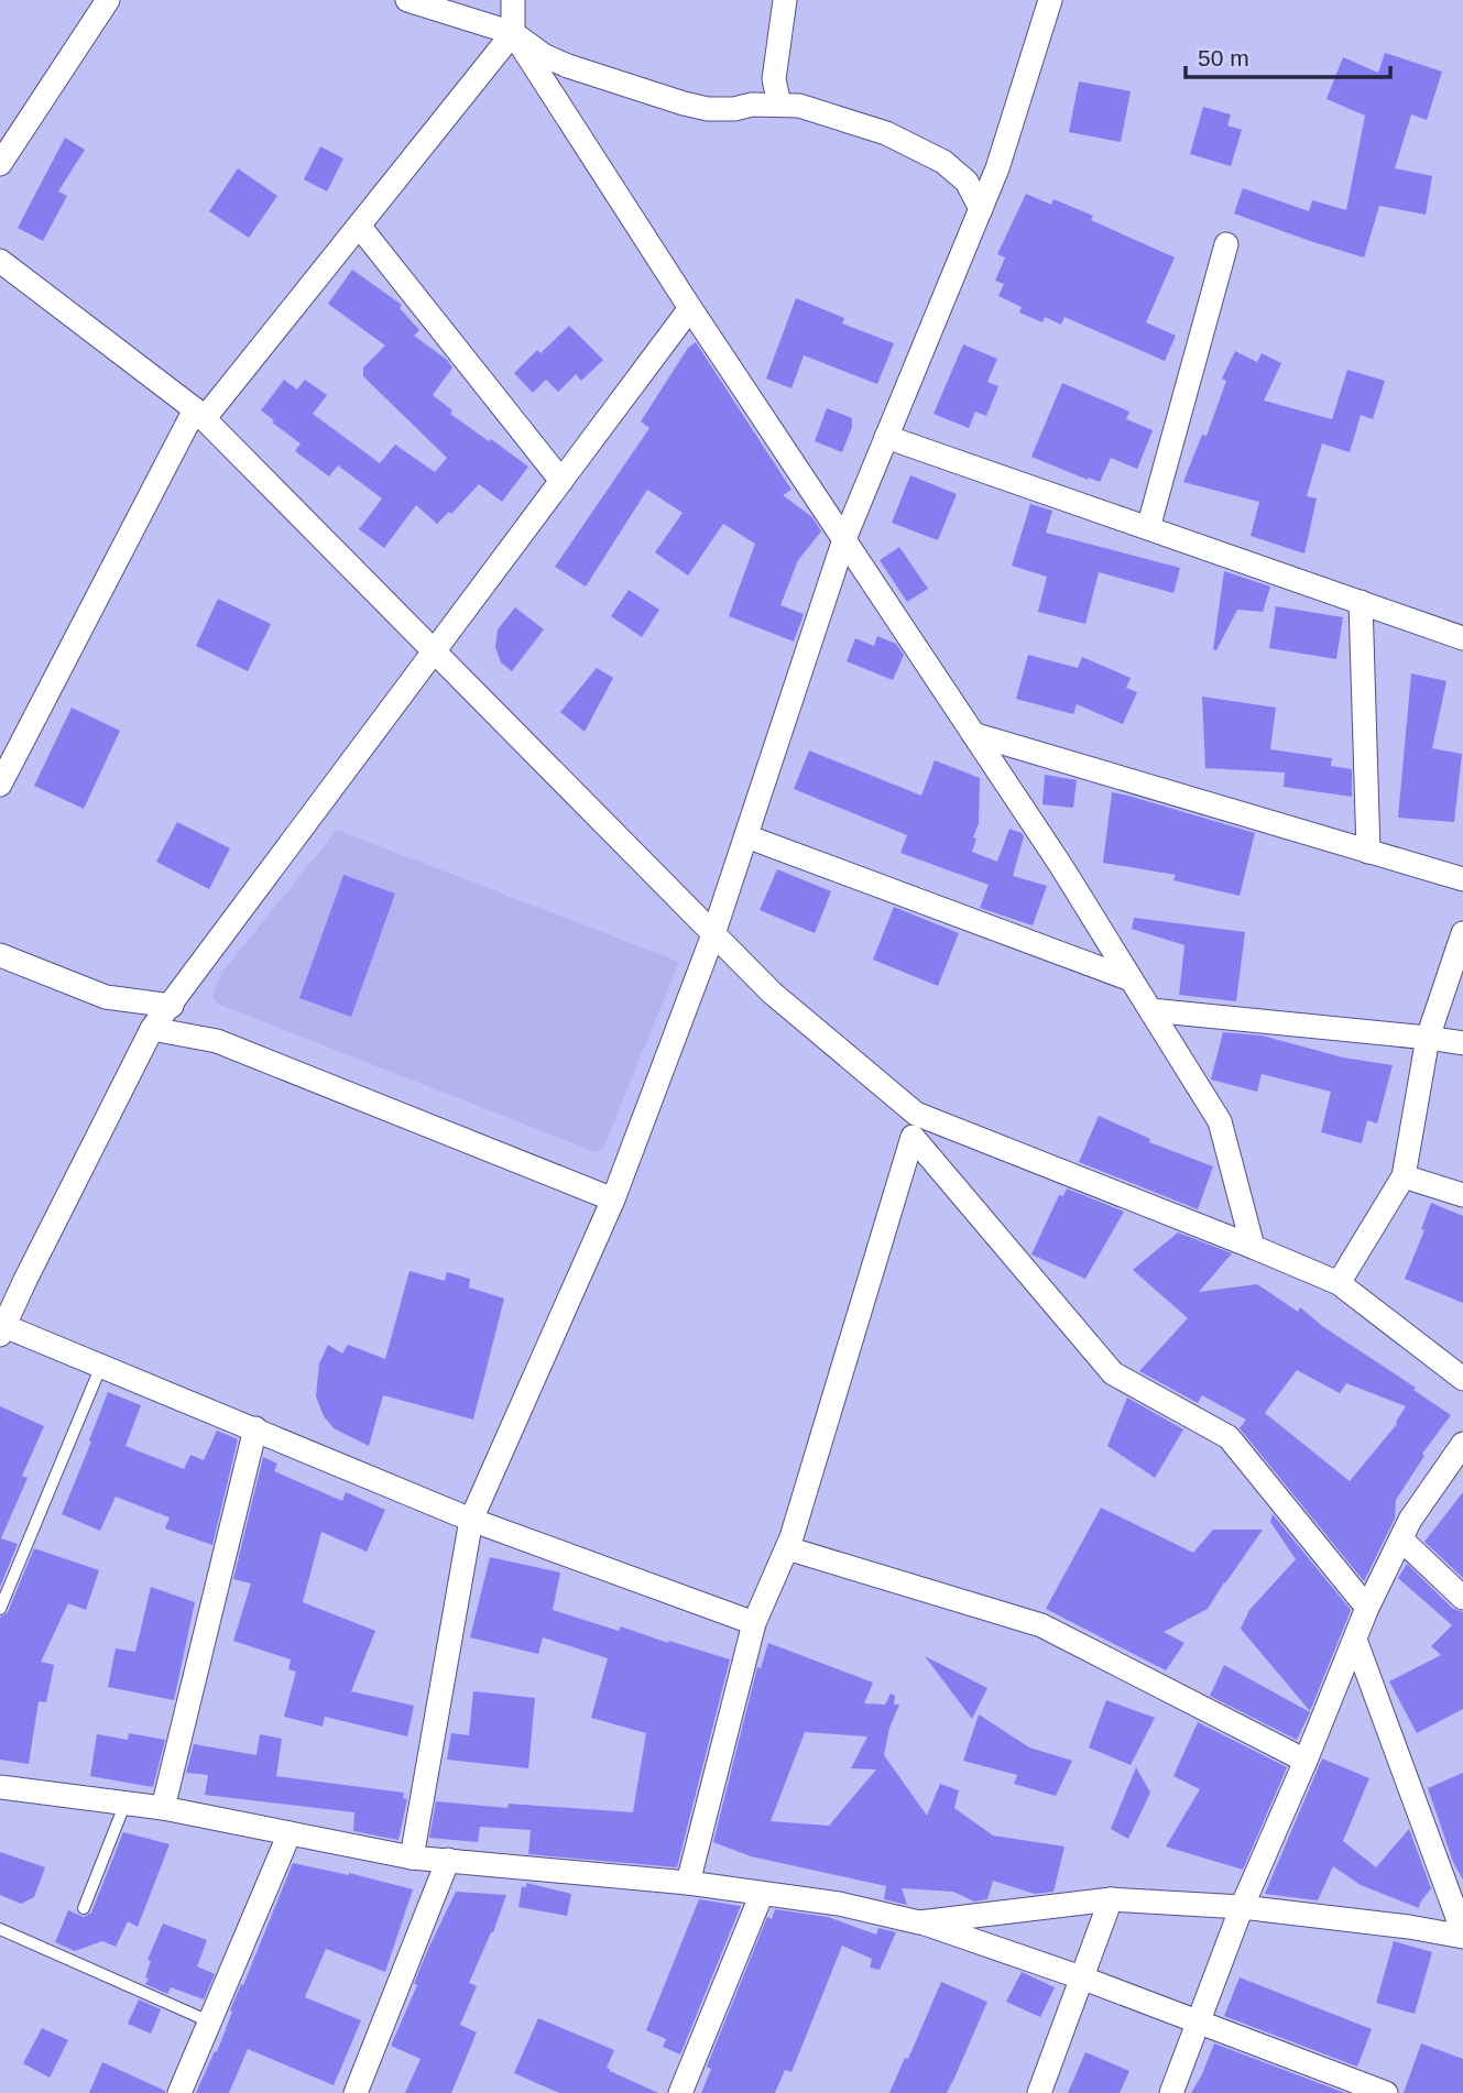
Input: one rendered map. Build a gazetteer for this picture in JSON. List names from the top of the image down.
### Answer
{
  "scale_bar": "50 m"
}
